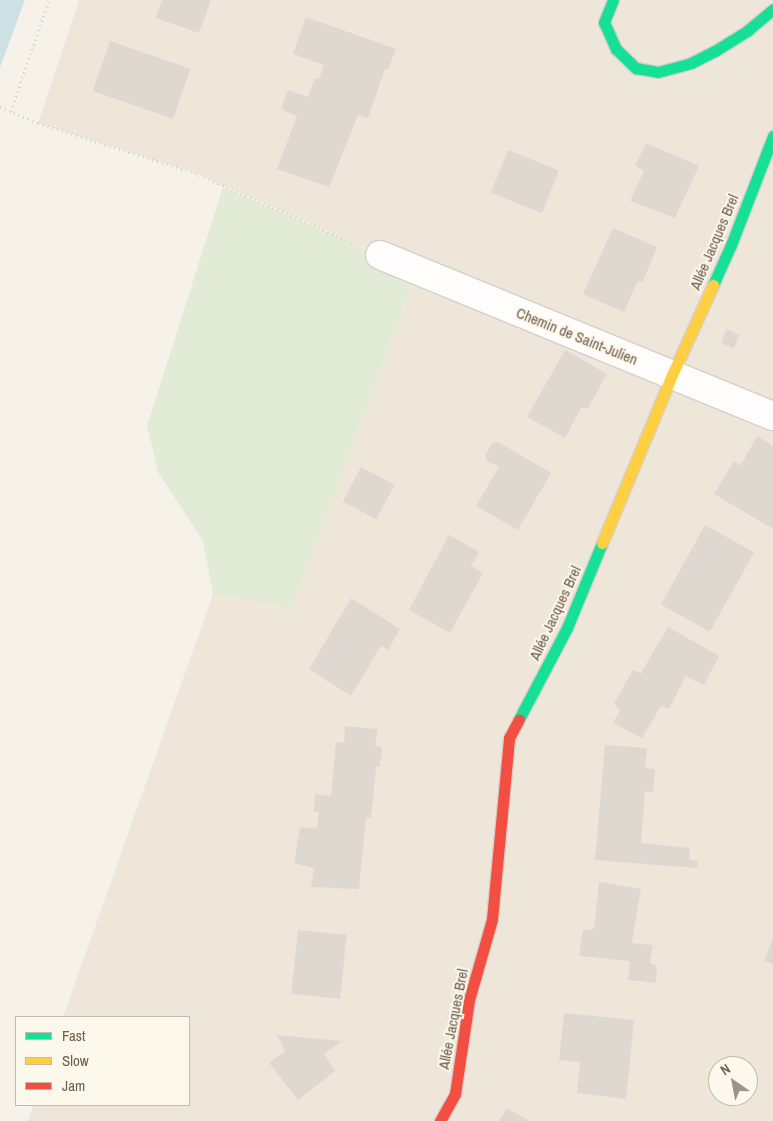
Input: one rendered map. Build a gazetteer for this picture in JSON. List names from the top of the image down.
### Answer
{
  "streets": {
    "street": ["Allée Jacques Brel", "Chemin de Saint-Julien"]
  },
  "crossings": [
    ["Allée Jacques Brel", "Chemin de Saint-Julien"]
  ],
  "legend": ["Fast", "Slow", "Jam"],
  "north": "top left"
}
